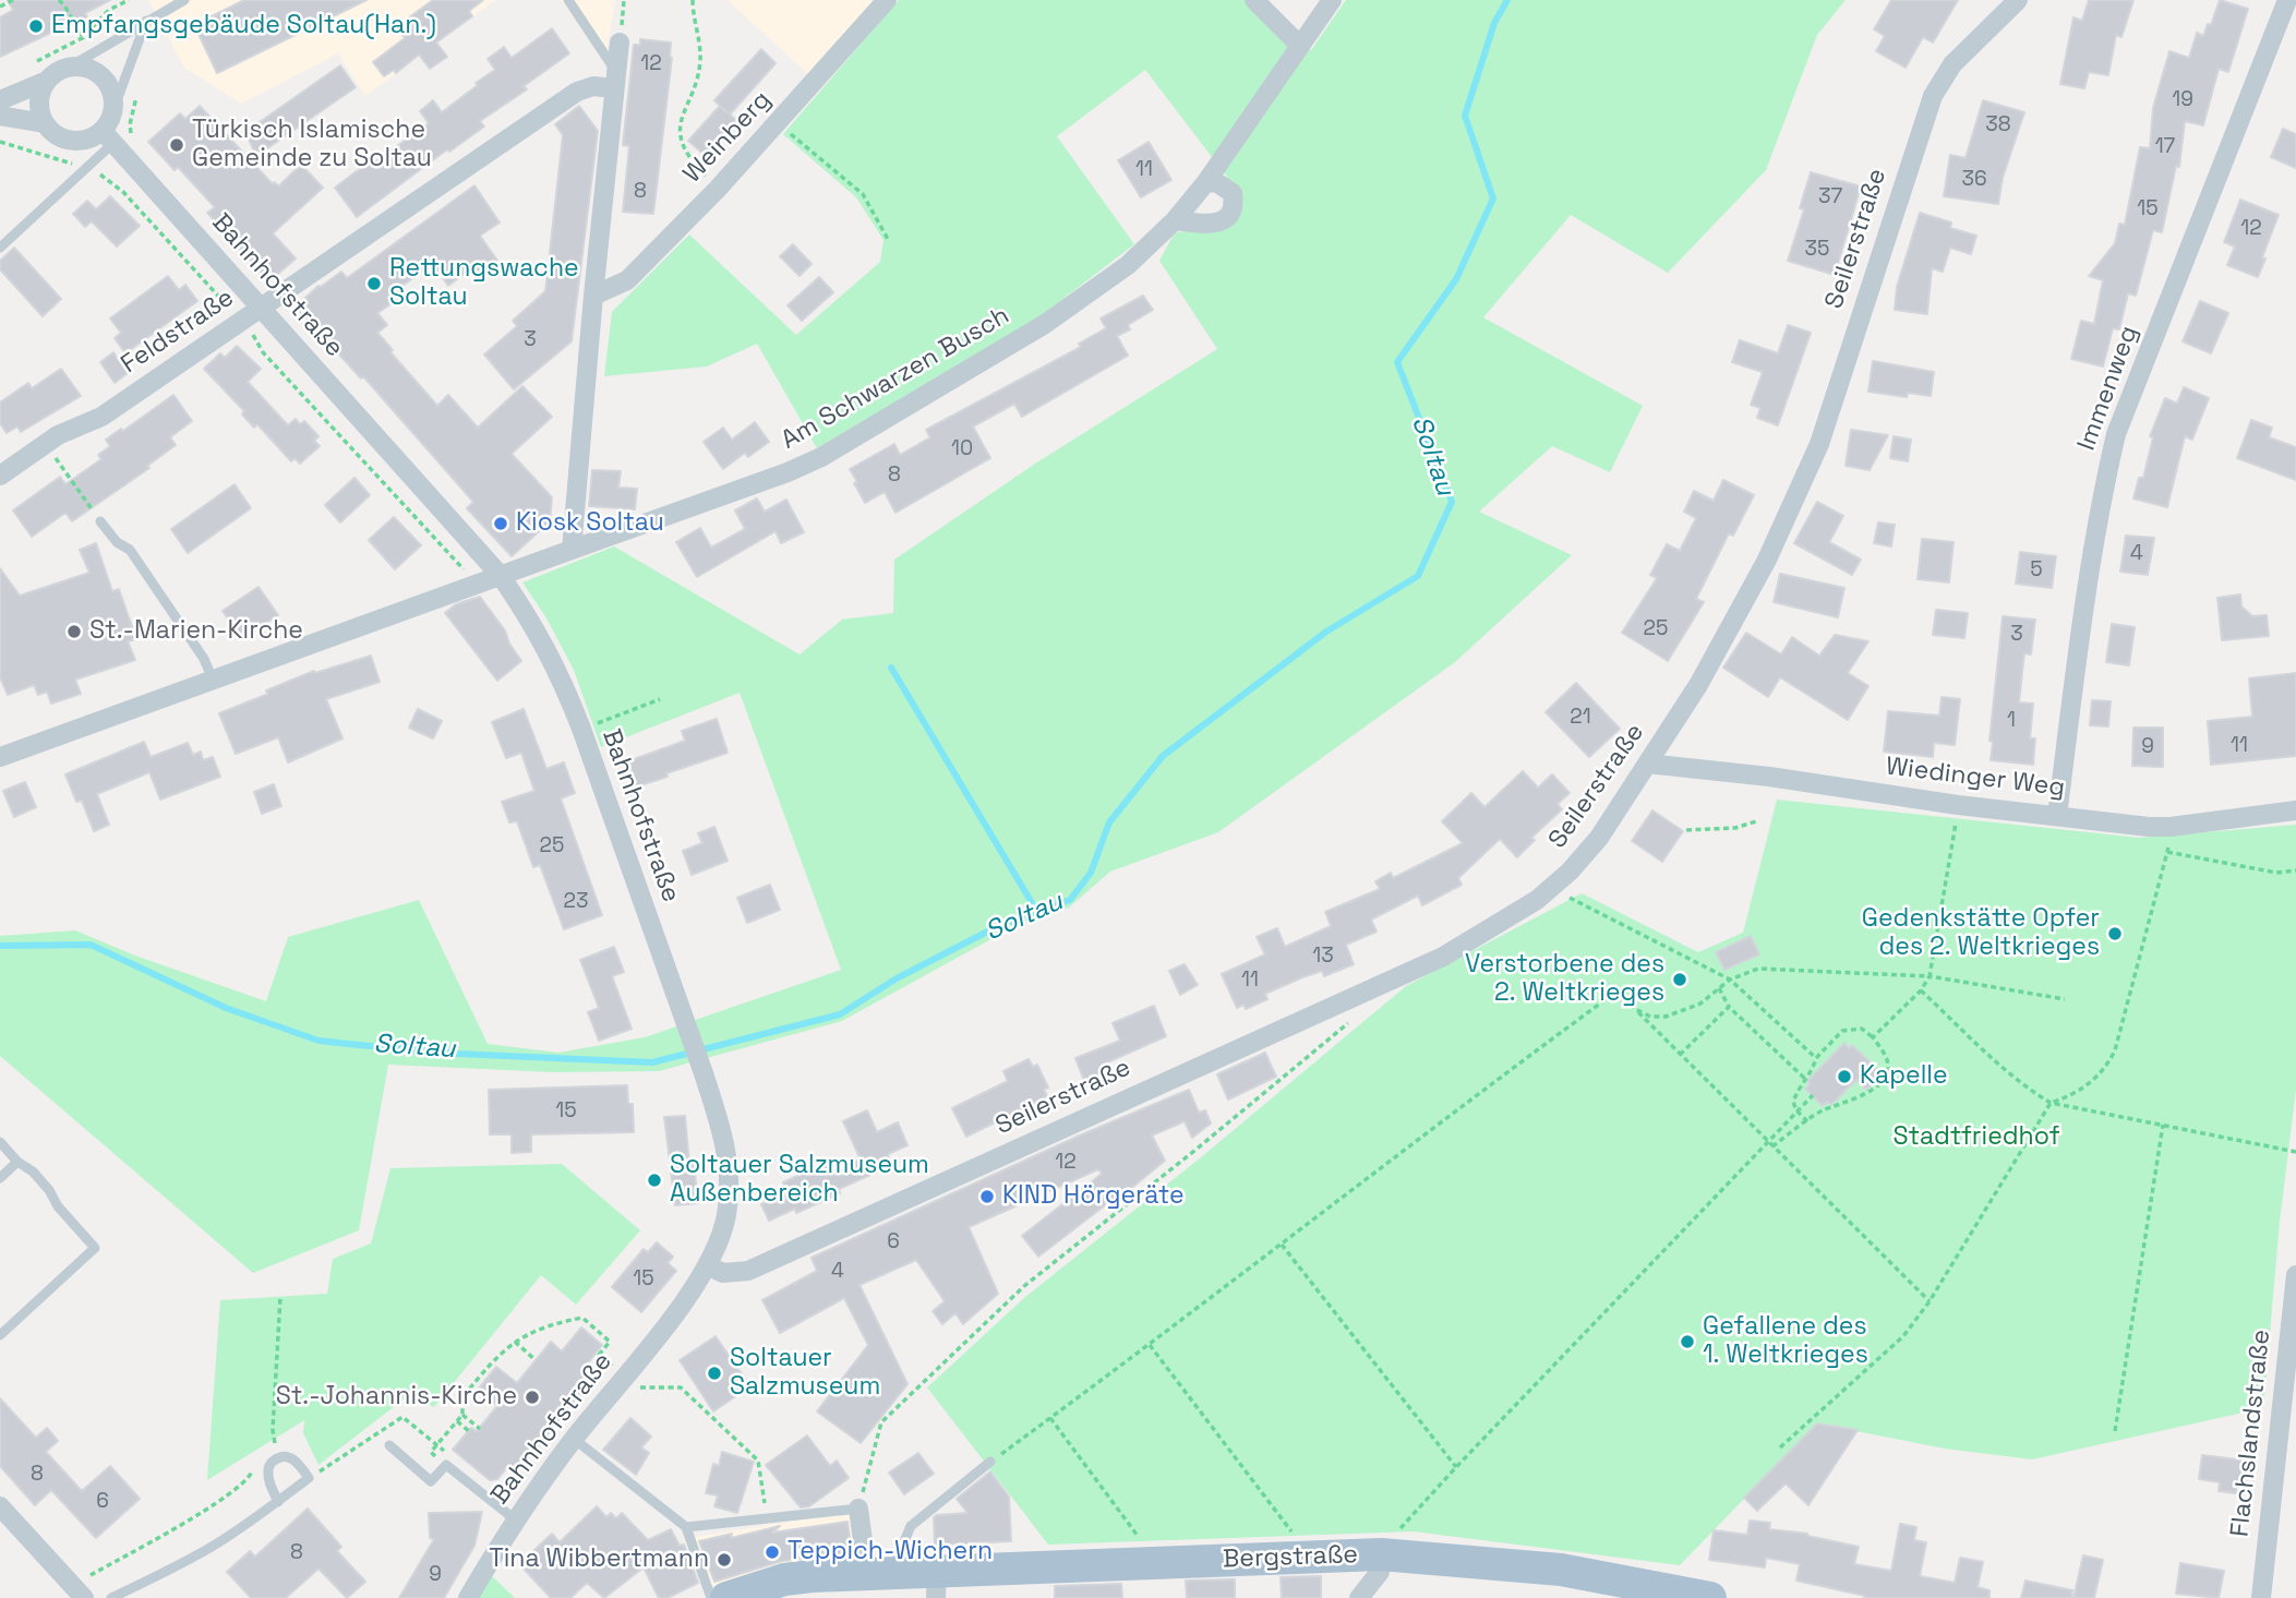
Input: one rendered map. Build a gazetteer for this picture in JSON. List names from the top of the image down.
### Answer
{
  "streets": {
    "main road": ["Bergstraße"],
    "street": [
      "Weinberg",
      "Seilerstraße",
      "Bahnhofstraße",
      "Feldstraße",
      "Am Schwarzen Busch",
      "Immenweg",
      "Wiedinger Weg",
      "Flachslandstraße"
    ]
  },
  "crossings": [
    ["Seilerstraße", "Bahnhofstraße"],
    ["Seilerstraße", "Wiedinger Weg"],
    ["Bahnhofstraße", "Feldstraße"],
    ["Immenweg", "Wiedinger Weg"]
  ],
  "water": ["Soltau"],
  "parks": ["Stadtfriedhof"],
  "places": [
    "Empfangsgebäude Soltau(Han.)",
    "Türkisch Islamische Gemeinde zu Soltau",
    "Rettungswache Soltau",
    "Kiosk Soltau",
    "St.-Marien-Kirche",
    "Gedenkstätte Opfer des 2. Weltkrieges",
    "Verstorbene des 2. Weltkrieges",
    "Kapelle",
    "Soltauer Salzmuseum Außenbereich",
    "KIND Hörgeräte",
    "Gefallene des 1. Weltkrieges",
    "Soltauer Salzmuseum",
    "St.-Johannis-Kirche",
    "Teppich-Wichern",
    "Tina Wibbertmann"
  ],
  "house_numbers": [
    "12",
    "19",
    "38",
    "17",
    "11",
    "36",
    "8",
    "37",
    "15",
    "12",
    "35",
    "3",
    "10",
    "8",
    "4",
    "5",
    "25",
    "3",
    "21",
    "1",
    "11",
    "9",
    "25",
    "23",
    "13",
    "11",
    "15",
    "12",
    "6",
    "4",
    "15",
    "8",
    "6",
    "8",
    "9"
  ]
}
